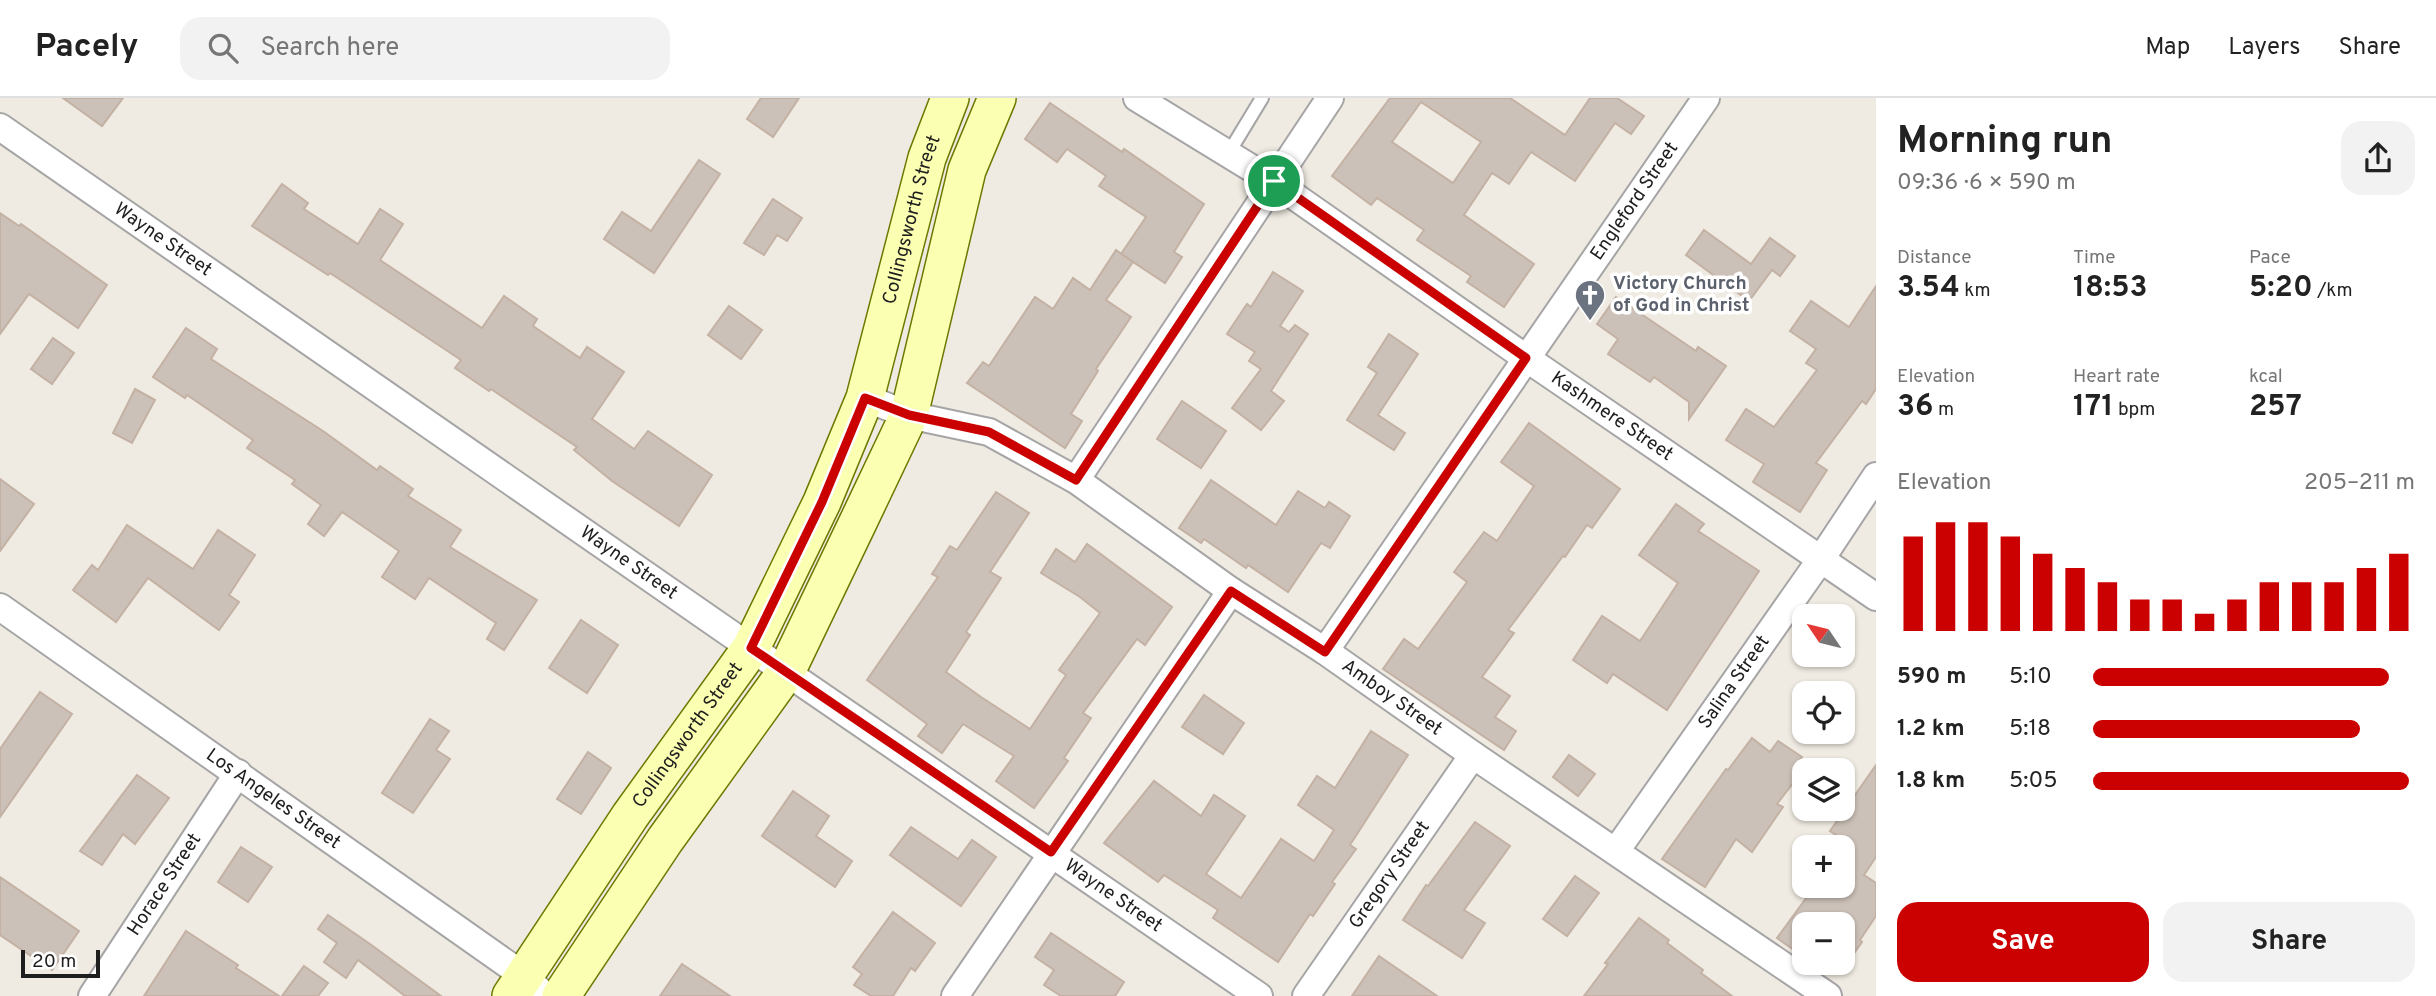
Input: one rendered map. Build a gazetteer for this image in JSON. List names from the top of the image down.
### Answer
{
  "streets": {
    "main road": ["Collingsworth Street"],
    "street": [
      "Engleford Street",
      "Wayne Street",
      "Kashmere Street",
      "Salina Street",
      "Amboy Street",
      "Los Angeles Street",
      "Gregory Street",
      "Horace Street"
    ]
  },
  "crossings": [
    ["Engleford Street", "Kashmere Street"],
    ["Engleford Street", "Amboy Street"],
    ["Collingsworth Street", "Wayne Street"],
    ["Collingsworth Street", "Amboy Street"],
    ["Collingsworth Street", "Los Angeles Street"],
    ["Kashmere Street", "Salina Street"],
    ["Salina Street", "Amboy Street"],
    ["Amboy Street", "Gregory Street"],
    ["Los Angeles Street", "Horace Street"]
  ],
  "places": {
    "church": ["Victory Church of God in Christ"]
  },
  "scale_bar": "20 m",
  "north": "top left",
  "page": {
    "header": "Pacely",
    "search": "Search here",
    "nav": ["Map", "Layers", "Share"],
    "heading": ["Morning run", "09:36 · 6 × 590 m"],
    "stats": [
      ["Distance", "3.54 km"],
      ["Time", "18:53"],
      ["Pace", "5:20 /km"],
      ["Elevation", "36 m"],
      ["Heart rate", "171 bpm"],
      ["kcal", "257"]
    ],
    "chart": ["Elevation", "205–211 m"],
    "map_buttons": ["+", "−"],
    "list": [
      {
        "name": "590 m",
        "note": "5:10"
      },
      {
        "name": "1.2 km",
        "note": "5:18"
      },
      {
        "name": "1.8 km",
        "note": "5:05"
      }
    ],
    "buttons": ["Save", "Share"],
    "scale": "20 m"
  }
}
